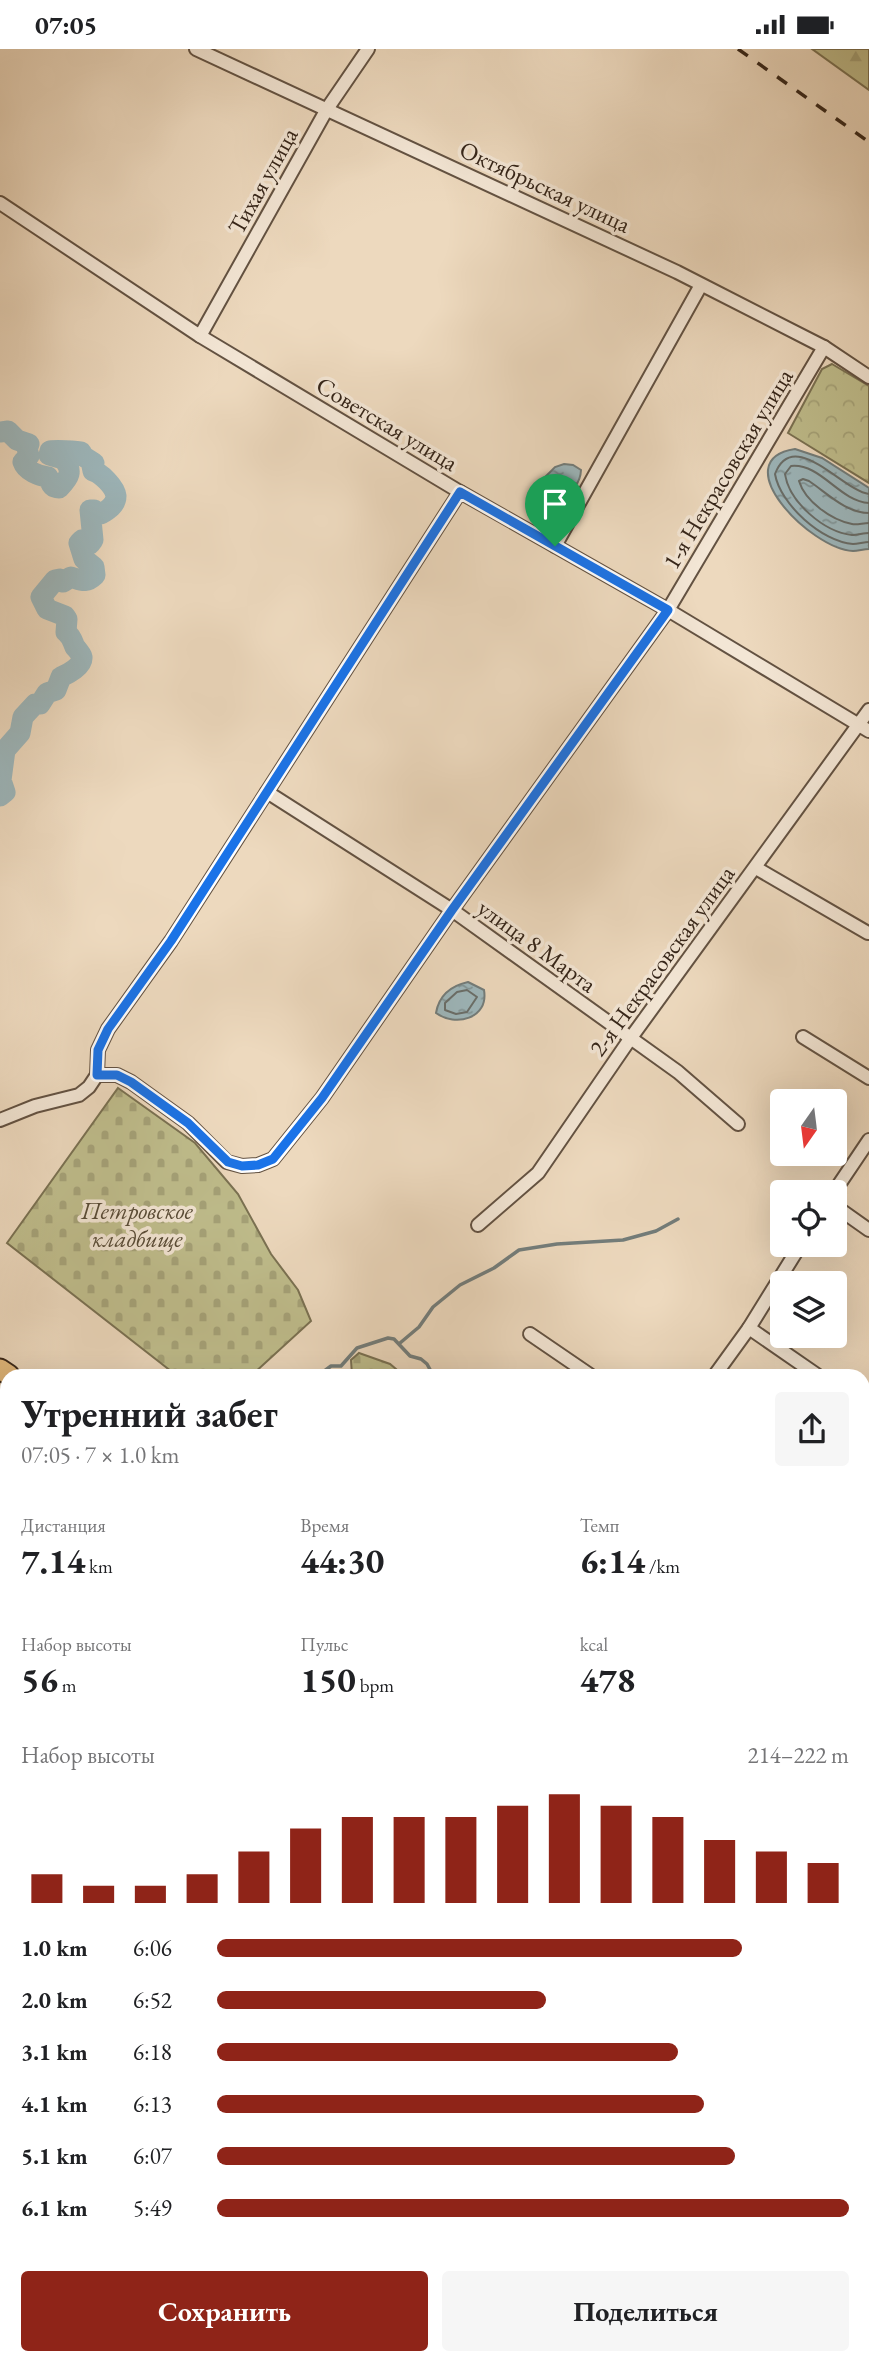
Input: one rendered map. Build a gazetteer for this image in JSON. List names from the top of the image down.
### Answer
{
  "streets": {
    "street": [
      "Тихая улица",
      "Октябрьская улица",
      "Советская улица",
      "1-я Некрасовская улица",
      "улица 8 Марта",
      "2-я Некрасовская улица"
    ]
  },
  "crossings": [
    ["Тихая улица", "Октябрьская улица"],
    ["Тихая улица", "Советская улица"],
    ["Октябрьская улица", "1-я Некрасовская улица"],
    ["Советская улица", "1-я Некрасовская улица"],
    ["Советская улица", "2-я Некрасовская улица"],
    ["1-я Некрасовская улица", "улица 8 Марта"],
    ["улица 8 Марта", "2-я Некрасовская улица"]
  ],
  "parks": ["Петровское кладбище"],
  "north": "bottom",
  "page": {
    "status": "07:05",
    "heading": ["Утренний забег", "07:05 · 7 × 1.0 km"],
    "stats": [
      ["Дистанция", "7.14 km"],
      ["Время", "44:30"],
      ["Темп", "6:14 /km"],
      ["Набор высоты", "56 m"],
      ["Пульс", "150 bpm"],
      ["kcal", "478"]
    ],
    "chart": ["Набор высоты", "214–222 m"],
    "list": [
      {
        "name": "1.0 km",
        "note": "6:06"
      },
      {
        "name": "2.0 km",
        "note": "6:52"
      },
      {
        "name": "3.1 km",
        "note": "6:18"
      },
      {
        "name": "4.1 km",
        "note": "6:13"
      },
      {
        "name": "5.1 km",
        "note": "6:07"
      },
      {
        "name": "6.1 km",
        "note": "5:49"
      }
    ],
    "buttons": ["Сохранить", "Поделиться"]
  }
}
